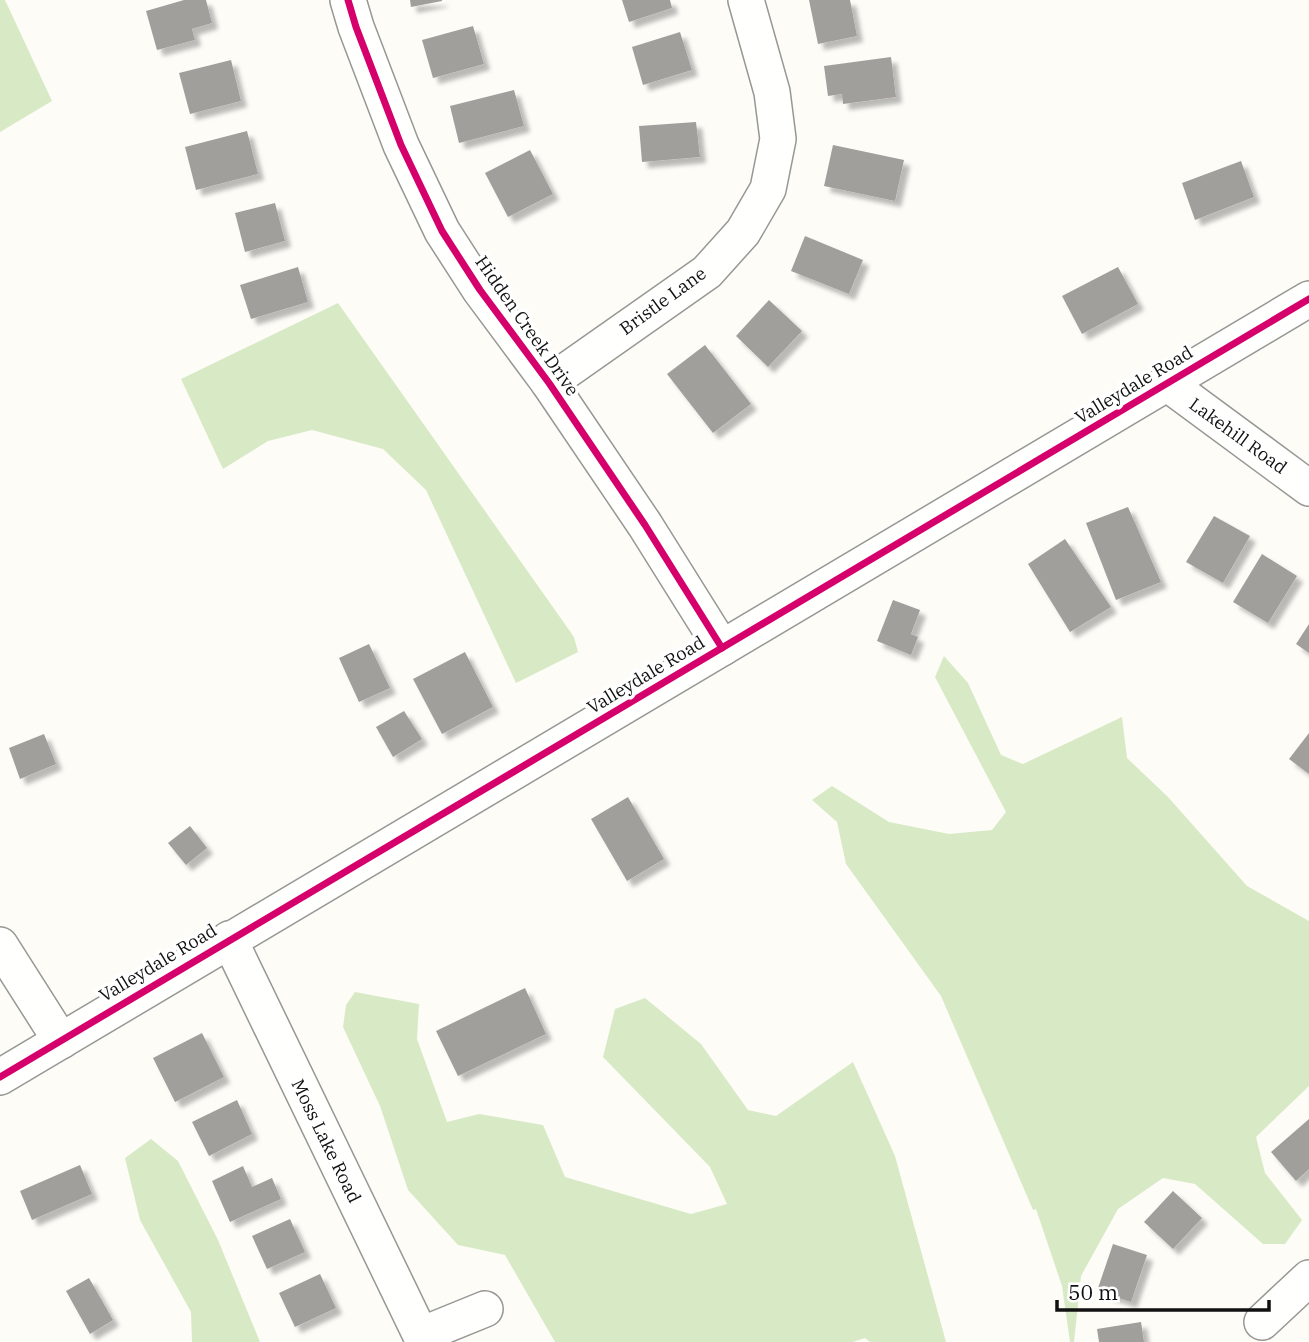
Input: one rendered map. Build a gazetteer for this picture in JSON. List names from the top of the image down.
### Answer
{
  "streets": {
    "street": [
      "Bristle Lane",
      "Hidden Creek Drive",
      "Valleydale Road",
      "Lakehill Road",
      "Moss Lake Road"
    ]
  },
  "crossings": [
    ["Bristle Lane", "Hidden Creek Drive"],
    ["Hidden Creek Drive", "Valleydale Road"],
    ["Valleydale Road", "Lakehill Road"],
    ["Valleydale Road", "Moss Lake Road"]
  ],
  "scale_bar": "50 m"
}
